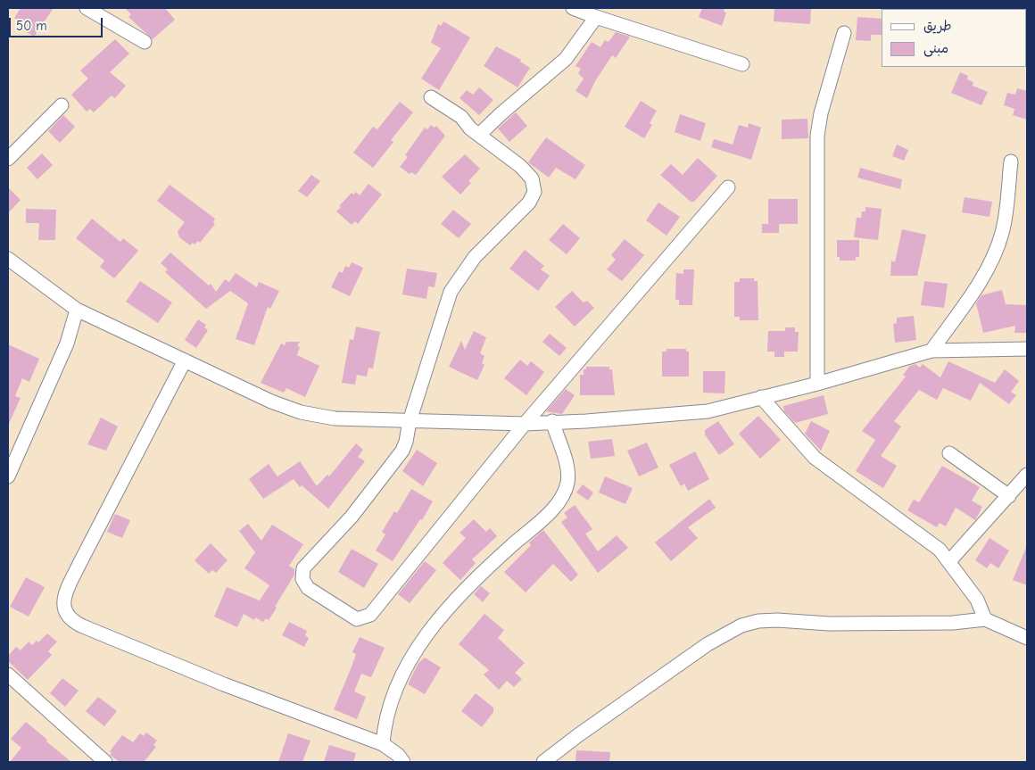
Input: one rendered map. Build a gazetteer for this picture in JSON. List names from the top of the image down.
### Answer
{
  "legend": ["طريق", "مبنى"],
  "scale_bar": "50 m"
}
